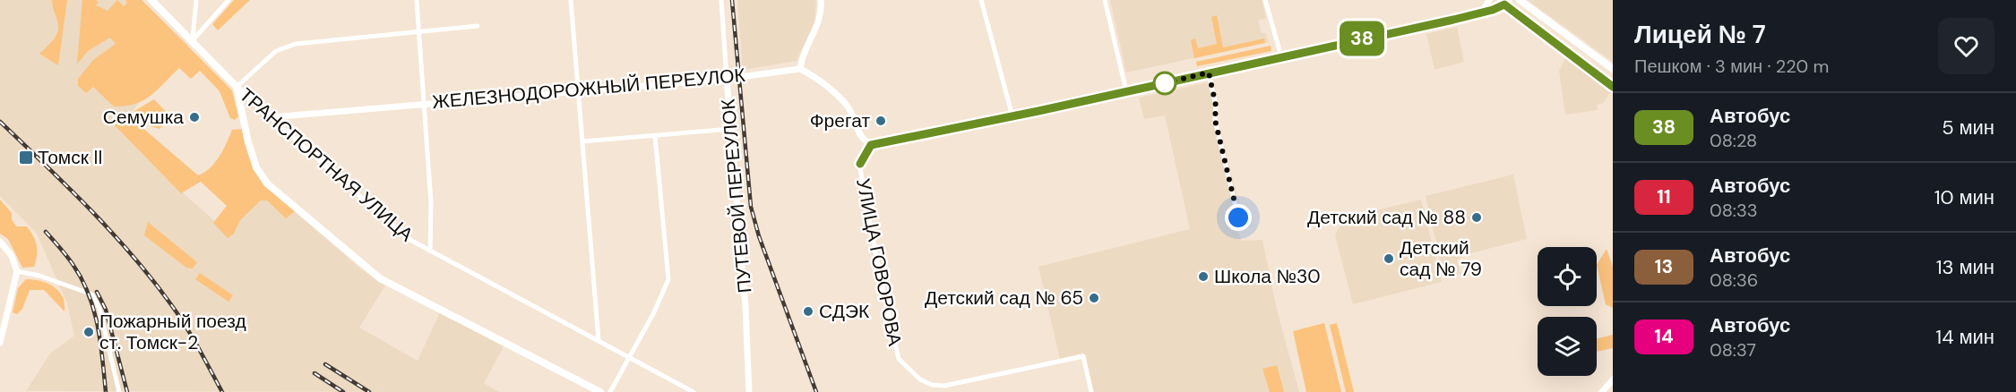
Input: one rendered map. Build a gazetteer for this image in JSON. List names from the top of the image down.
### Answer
{
  "streets": {
    "main road": ["ТРАНСПОРТНАЯ УЛИЦА"],
    "street": ["ЖЕЛЕЗНОДОРОЖНЫЙ ПЕРЕУЛОК", "ПУТЕВОЙ ПЕРЕУЛОК", "УЛИЦА ГОВОРОВА"]
  },
  "crossings": [
    ["ЖЕЛЕЗНОДОРОЖНЫЙ ПЕРЕУЛОК", "ТРАНСПОРТНАЯ УЛИЦА"],
    ["ЖЕЛЕЗНОДОРОЖНЫЙ ПЕРЕУЛОК", "ПУТЕВОЙ ПЕРЕУЛОК"]
  ],
  "places": {
    "other": [
      "Семушка",
      "Фрегат",
      "Детский сад № 88",
      "Детский сад № 79",
      "Школа №30",
      "Детский сад № 65",
      "СДЭК",
      "Пожарный поезд ст. Томск-2"
    ],
    "transit": ["Томск II"]
  },
  "lines": ["bus line 38"],
  "page": {
    "on_map": "38",
    "heading": ["Лицей № 7", "Пешком · 3 мин · 220 m"],
    "list": [
      {
        "mark": "38",
        "name": "Автобус",
        "note": "08:28",
        "value": "5 мин"
      },
      {
        "mark": "11",
        "name": "Автобус",
        "note": "08:33",
        "value": "10 мин"
      },
      {
        "mark": "13",
        "name": "Автобус",
        "note": "08:36",
        "value": "13 мин"
      },
      {
        "mark": "14",
        "name": "Автобус",
        "note": "08:37",
        "value": "14 мин"
      }
    ]
  }
}
